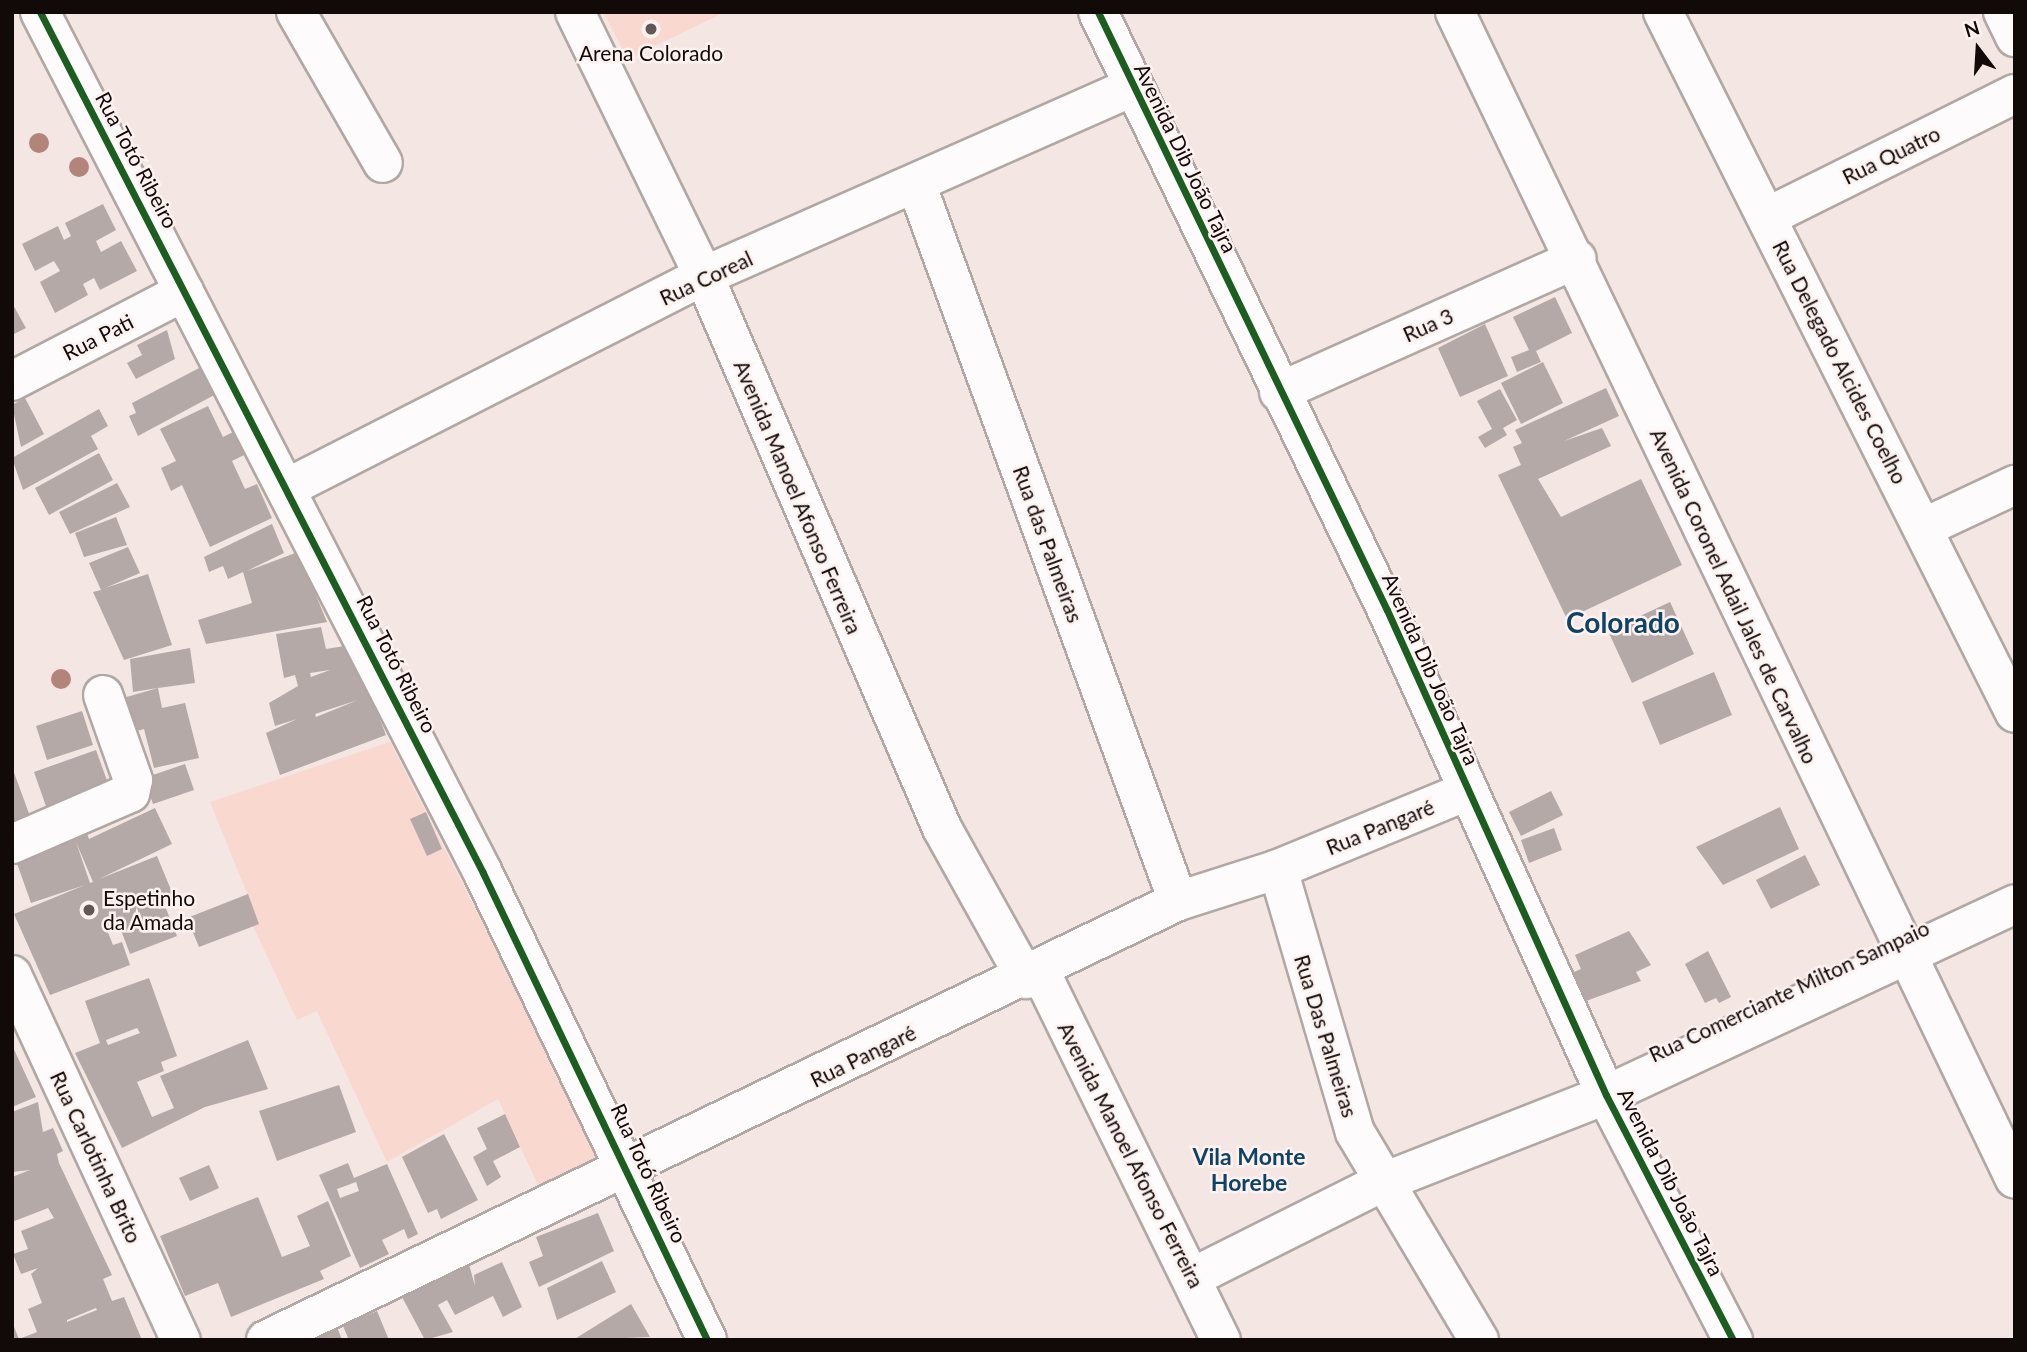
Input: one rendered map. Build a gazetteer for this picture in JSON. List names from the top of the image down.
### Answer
{
  "streets": {
    "street": [
      "Rua Quatro",
      "Avenida Dib João Tajra",
      "Rua Totó Ribeiro",
      "Rua Coreal",
      "Rua 3",
      "Rua Pati",
      "Rua Delegado Alcides Coelho",
      "Avenida Manoel Afonso Ferreira",
      "Rua das Palmeiras",
      "Avenida Coronel Adail Jales de Carvalho",
      "Rua Pangaré",
      "Rua Comerciante Milton Sampaio",
      "Rua Das Palmeiras",
      "Rua Carlotinha Brito"
    ]
  },
  "crossings": [
    ["Rua Quatro", "Rua Delegado Alcides Coelho"],
    ["Avenida Dib João Tajra", "Rua Coreal"],
    ["Avenida Dib João Tajra", "Rua 3"],
    ["Avenida Dib João Tajra", "Rua Pangaré"],
    ["Avenida Dib João Tajra", "Rua Comerciante Milton Sampaio"],
    ["Rua Totó Ribeiro", "Rua Coreal"],
    ["Rua Totó Ribeiro", "Rua Pati"],
    ["Rua Totó Ribeiro", "Rua Pangaré"],
    ["Rua Coreal", "Avenida Manoel Afonso Ferreira"],
    ["Rua Coreal", "Rua das Palmeiras"],
    ["Rua 3", "Avenida Coronel Adail Jales de Carvalho"],
    ["Avenida Manoel Afonso Ferreira", "Rua Pangaré"],
    ["Avenida Manoel Afonso Ferreira", "Rua Comerciante Milton Sampaio"],
    ["Rua das Palmeiras", "Rua Pangaré"],
    ["Avenida Coronel Adail Jales de Carvalho", "Rua Comerciante Milton Sampaio"],
    ["Rua Pangaré", "Rua Das Palmeiras"],
    ["Rua Comerciante Milton Sampaio", "Rua Das Palmeiras"]
  ],
  "districts": ["Colorado", "Vila Monte Horebe"],
  "places": ["Arena Colorado", "Espetinho da Amada"],
  "north": "top"
}
